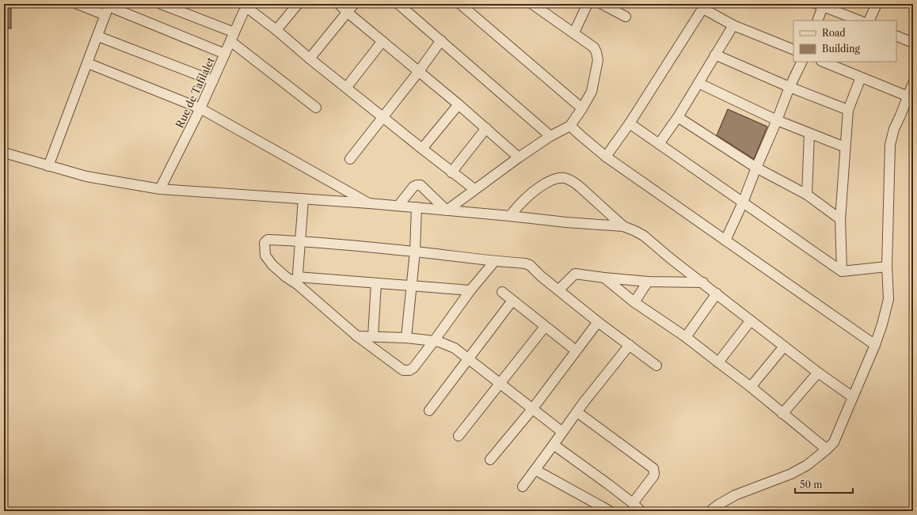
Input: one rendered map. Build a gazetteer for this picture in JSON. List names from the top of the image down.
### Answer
{
  "streets": {
    "street": ["Rue de Tafilalet"]
  },
  "legend": ["Road", "Building"],
  "scale_bar": "50 m"
}
